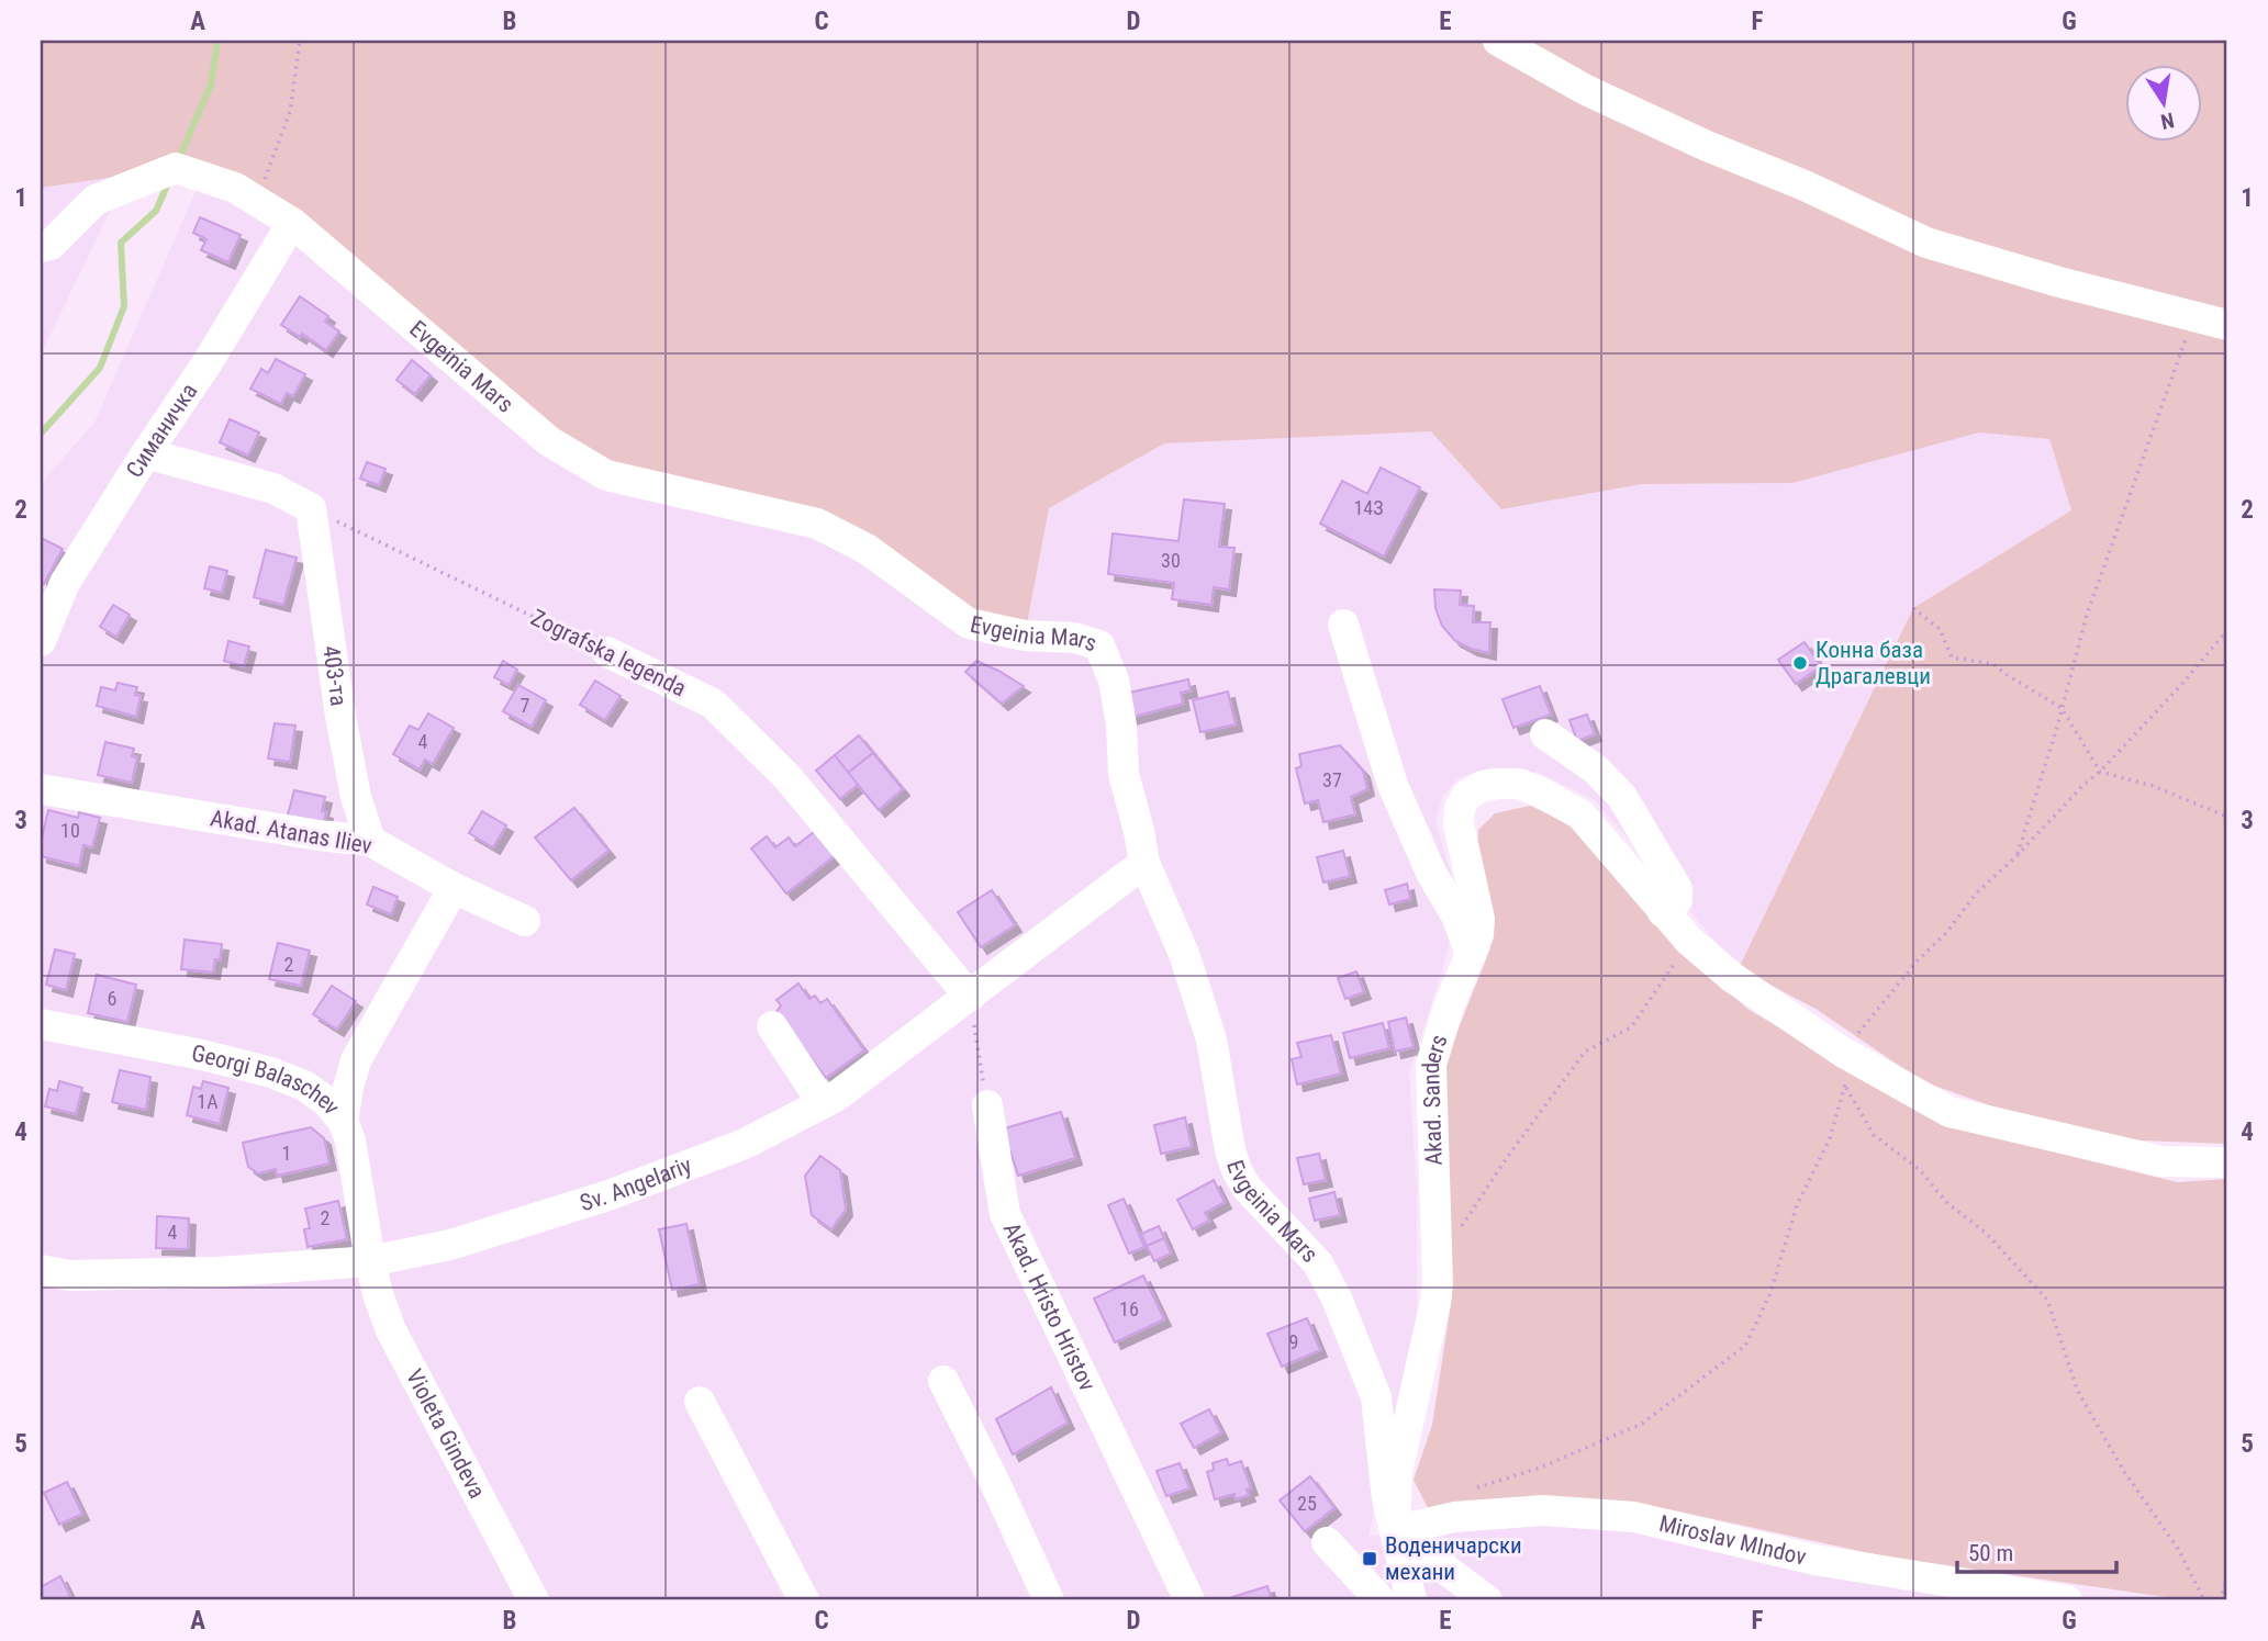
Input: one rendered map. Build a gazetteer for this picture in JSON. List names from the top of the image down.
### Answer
{
  "streets": {
    "street": [
      "Evgeinia Mars",
      "Симаничка",
      "Zografska legenda",
      "403-та",
      "Akad. Atanas Iliev",
      "Georgi Balaschev",
      "Akad. Sanders",
      "Sv. Angelariy",
      "Akad. Hristo Hristov",
      "Violeta Gindeva",
      "Miroslav MIndov"
    ]
  },
  "crossings": [
    ["Evgeinia Mars", "Симаничка"],
    ["Evgeinia Mars", "Akad. Sanders"],
    ["Evgeinia Mars", "Sv. Angelariy"],
    ["Evgeinia Mars", "Miroslav MIndov"],
    ["Zografska legenda", "403-та"],
    ["Zografska legenda", "Sv. Angelariy"],
    ["403-та", "Akad. Atanas Iliev"],
    ["Georgi Balaschev", "Sv. Angelariy"],
    ["Georgi Balaschev", "Violeta Gindeva"],
    ["Akad. Sanders", "Miroslav MIndov"],
    ["Sv. Angelariy", "Violeta Gindeva"]
  ],
  "places": {
    "other": ["Конна база Драгалевци"],
    "transit": ["Воденичарски механи"]
  },
  "house_numbers": [
    "14З",
    "30",
    "7",
    "4",
    "37",
    "10",
    "2",
    "6",
    "1А",
    "1",
    "2",
    "4",
    "16",
    "9",
    "25"
  ],
  "scale_bar": "50 m",
  "north": "bottom",
  "grid": {
    "columns": [
      "A",
      "B",
      "C",
      "D",
      "E",
      "F",
      "G"
    ],
    "rows": [
      "1",
      "2",
      "3",
      "4",
      "5"
    ]
  }
}
